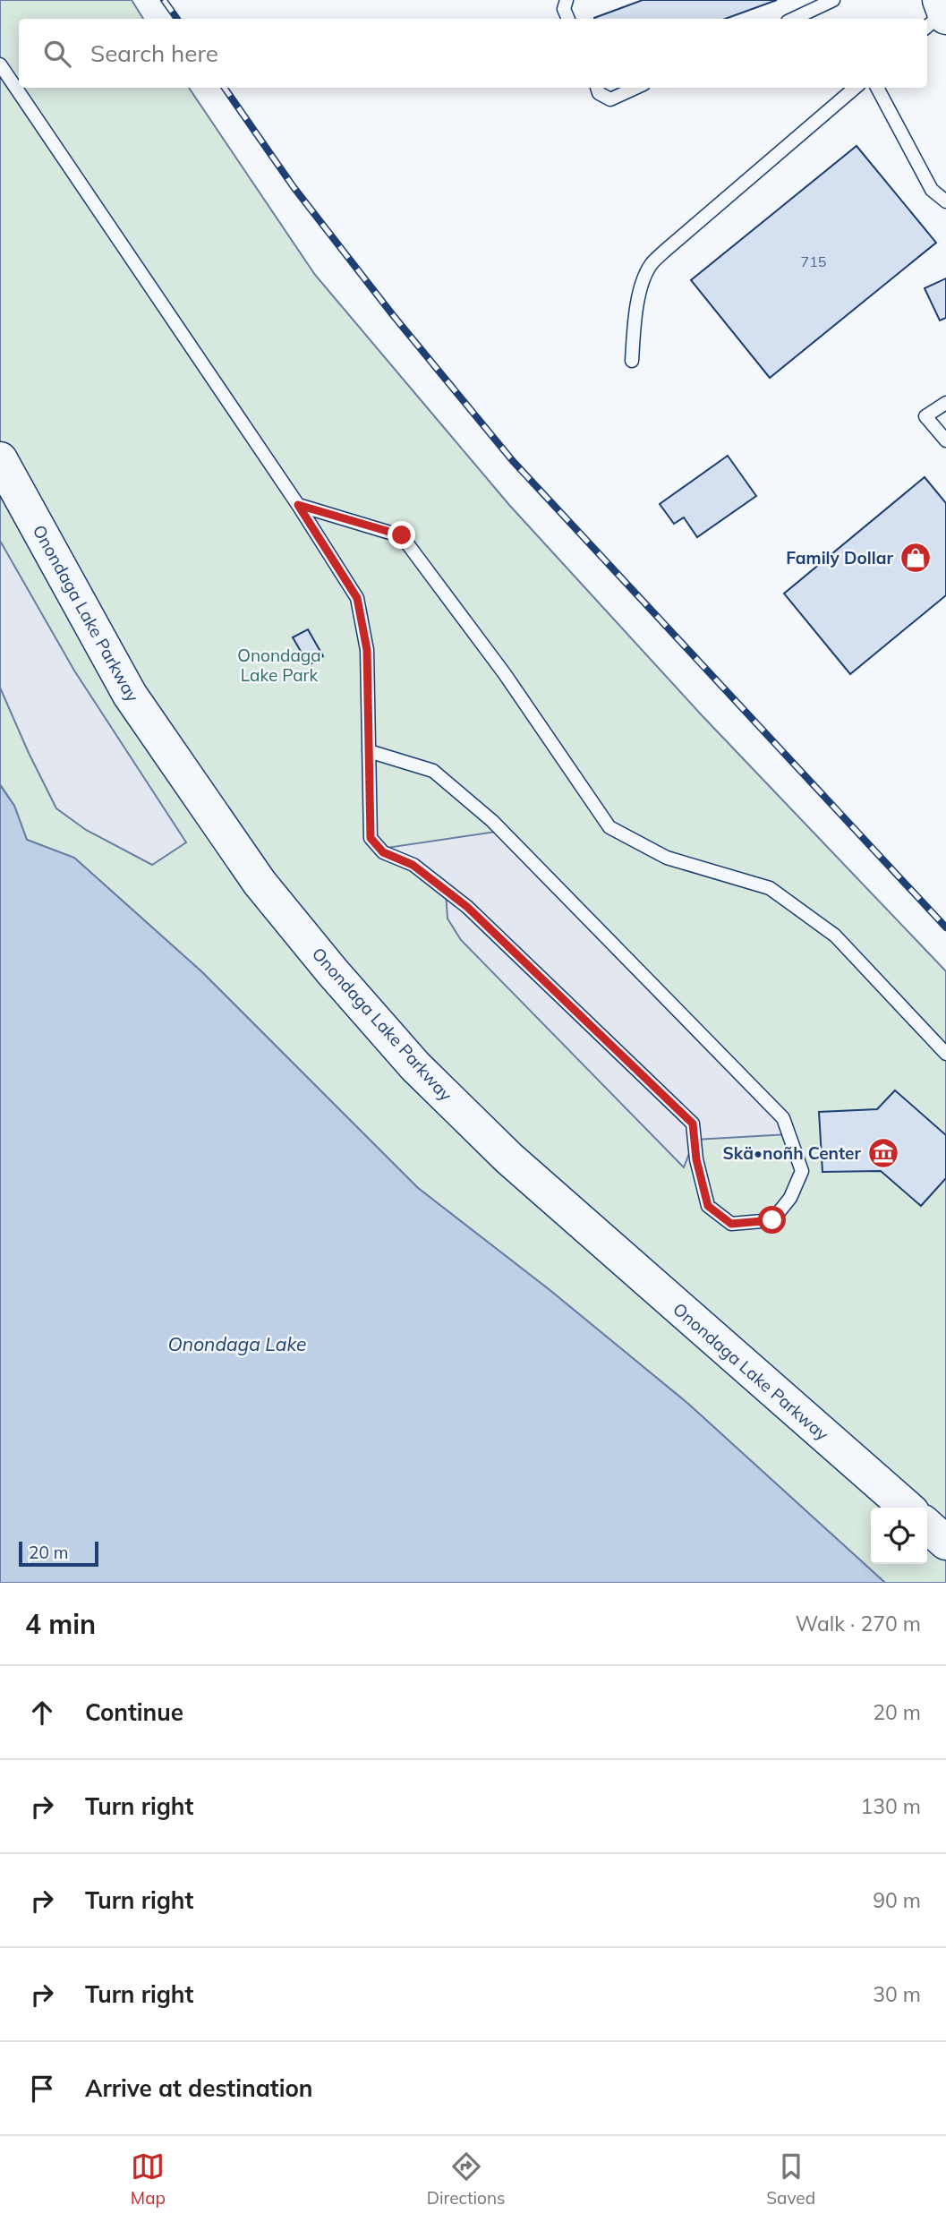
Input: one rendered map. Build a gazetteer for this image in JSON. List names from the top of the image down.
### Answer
{
  "streets": {
    "main road": ["Onondaga Lake Parkway"]
  },
  "water": ["Onondaga Lake"],
  "parks": ["Onondaga Lake Park"],
  "places": {
    "shop": ["Family Dollar"],
    "museum": ["Skä•noñh Center"]
  },
  "house_numbers": ["715"],
  "scale_bar": "20 m",
  "page": {
    "search": "Search here",
    "scale": "20 m",
    "heading": ["4 min", "Walk · 270 m"],
    "list": [
      ["Continue", "20 m"],
      ["Turn right", "130 m"],
      ["Turn right", "90 m"],
      ["Turn right", "30 m"],
      "Arrive at destination"
    ],
    "nav": ["Map", "Directions", "Saved"]
  }
}
